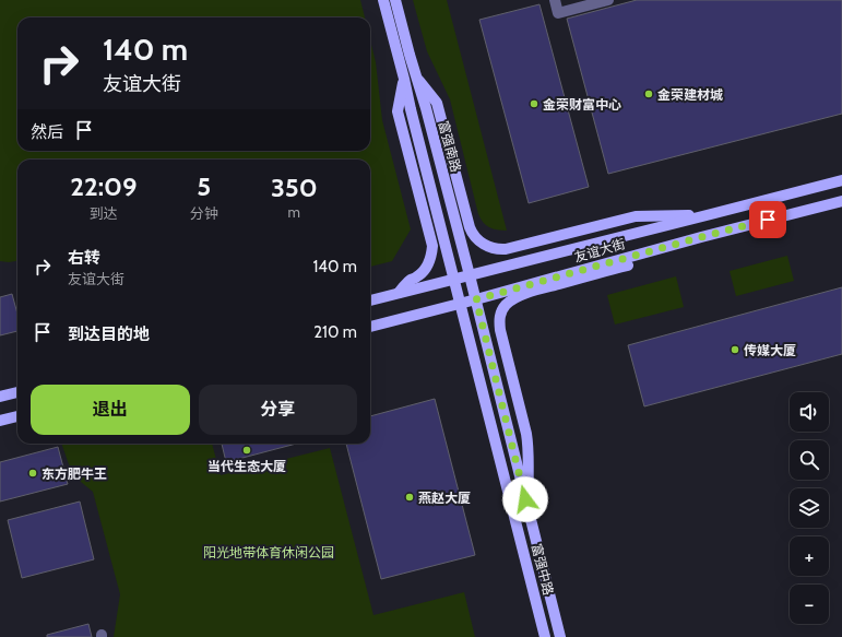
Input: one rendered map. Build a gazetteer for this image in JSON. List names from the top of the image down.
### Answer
{
  "streets": {
    "main road": ["富强南路", "友谊大街", "富强中路"]
  },
  "crossings": [
    ["富强南路", "友谊大街"],
    ["富强南路", "富强中路"],
    ["友谊大街", "富强中路"]
  ],
  "parks": ["阳光地带体育休闲公园"],
  "places": [
    "金荣建材城",
    "金荣财富中心",
    "传媒大厦",
    "当代生态大厦",
    "东方肥牛王",
    "燕赵大厦"
  ],
  "page": {
    "turn": ["140 m", "友谊大街"],
    "then": "然后",
    "eta": [
      "22:09",
      "到达",
      "5",
      "分钟",
      "350",
      "m"
    ],
    "list": [
      {
        "name": "右转",
        "note": "友谊大街",
        "value": "140 m"
      },
      {
        "name": "到达目的地",
        "value": "210 m"
      }
    ],
    "buttons": ["退出", "分享"],
    "map_buttons": ["+", "−"]
  }
}
